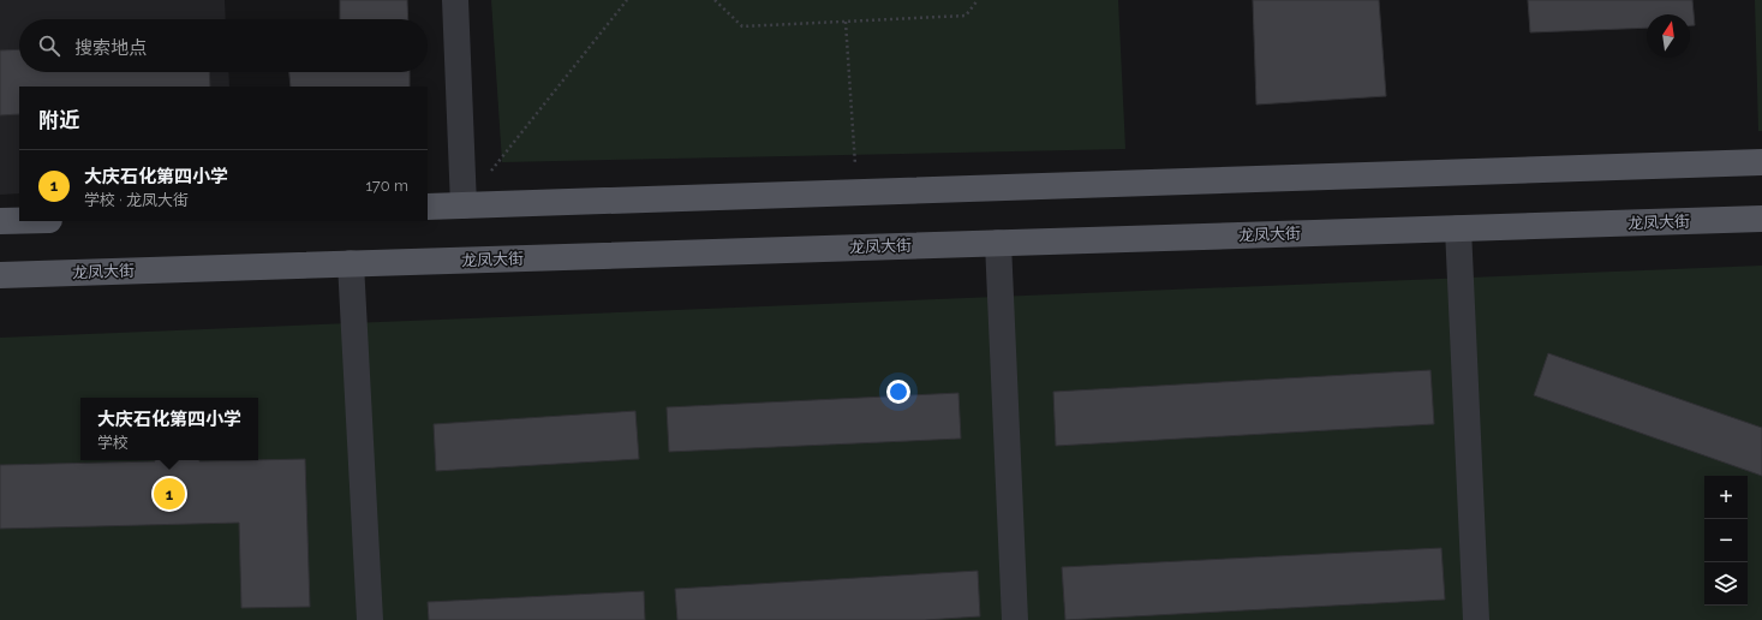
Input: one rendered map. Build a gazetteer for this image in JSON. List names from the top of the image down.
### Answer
{
  "streets": {
    "main road": ["龙凤大街"]
  },
  "north": "top",
  "page": {
    "search": "搜索地点",
    "heading": "附近",
    "list": [
      {
        "mark": "1",
        "name": "大庆石化第四小学",
        "note": "学校 · 龙凤大街",
        "value": "170 m"
      }
    ],
    "popup": ["大庆石化第四小学", "学校"],
    "map_buttons": ["+", "−"],
    "pins": "1"
  }
}
